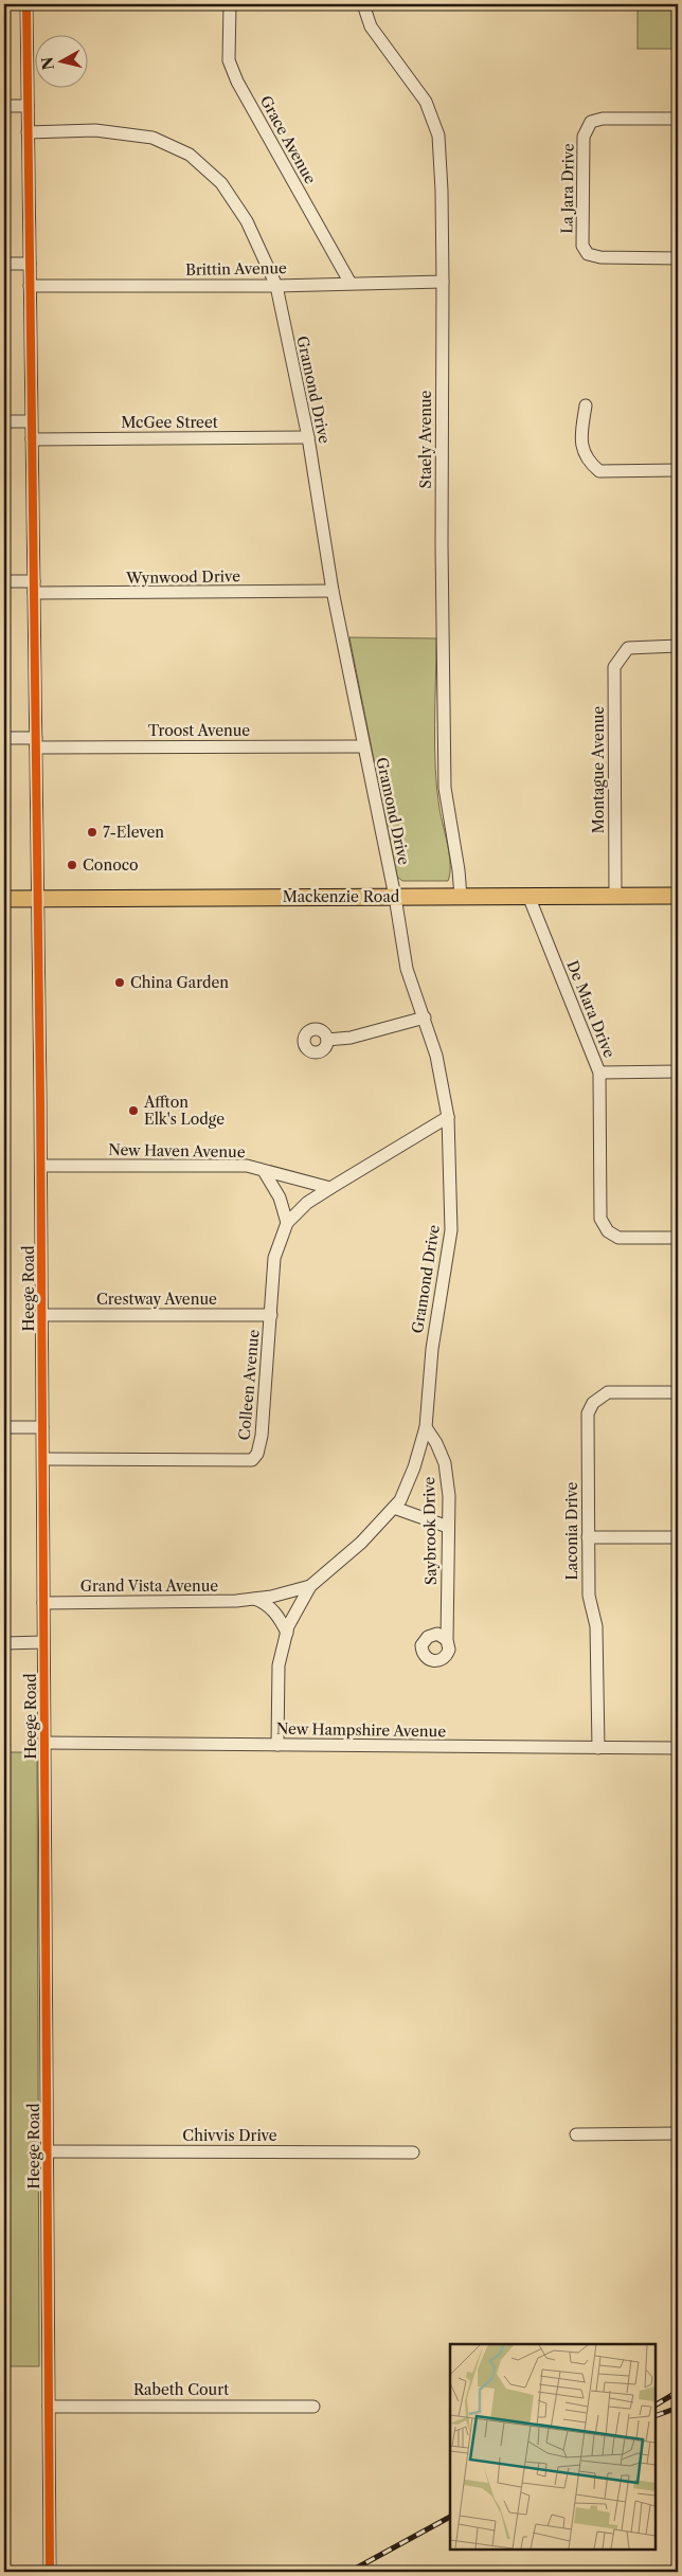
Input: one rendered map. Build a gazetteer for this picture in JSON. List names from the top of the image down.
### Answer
{
  "streets": {
    "main road": ["Mackenzie Road"],
    "street": [
      "Grace Avenue",
      "La Jara Drive",
      "Brittin Avenue",
      "Gramond Drive",
      "McGee Street",
      "Staely Avenue",
      "Wynwood Drive",
      "Troost Avenue",
      "Montague Avenue",
      "De Mara Drive",
      "New Haven Avenue",
      "Heege Road",
      "Crestway Avenue",
      "Colleen Avenue",
      "Saybrook Drive",
      "Laconia Drive",
      "Grand Vista Avenue",
      "New Hampshire Avenue",
      "Chivvis Drive",
      "Rabeth Court"
    ]
  },
  "crossings": [
    ["Grace Avenue", "Brittin Avenue"],
    ["Brittin Avenue", "Gramond Drive"],
    ["Brittin Avenue", "Staely Avenue"],
    ["Brittin Avenue", "Heege Road"],
    ["Gramond Drive", "McGee Street"],
    ["Gramond Drive", "Wynwood Drive"],
    ["Gramond Drive", "Troost Avenue"],
    ["Gramond Drive", "Mackenzie Road"],
    ["Gramond Drive", "Heege Road"],
    ["Gramond Drive", "Saybrook Drive"],
    ["Gramond Drive", "Grand Vista Avenue"],
    ["Gramond Drive", "New Hampshire Avenue"],
    ["McGee Street", "Heege Road"],
    ["Staely Avenue", "Mackenzie Road"],
    ["Wynwood Drive", "Heege Road"],
    ["Troost Avenue", "Heege Road"],
    ["Montague Avenue", "Mackenzie Road"],
    ["Mackenzie Road", "De Mara Drive"],
    ["Mackenzie Road", "Heege Road"],
    ["New Haven Avenue", "Heege Road"],
    ["New Haven Avenue", "Colleen Avenue"],
    ["Heege Road", "Crestway Avenue"],
    ["Heege Road", "Colleen Avenue"],
    ["Heege Road", "Grand Vista Avenue"],
    ["Heege Road", "New Hampshire Avenue"],
    ["Heege Road", "Chivvis Drive"],
    ["Heege Road", "Rabeth Court"],
    ["Crestway Avenue", "Colleen Avenue"],
    ["Laconia Drive", "New Hampshire Avenue"]
  ],
  "places": [
    "7-Eleven",
    "Conoco",
    "China Garden",
    "Affton Elk's Lodge"
  ],
  "north": "left"
}
